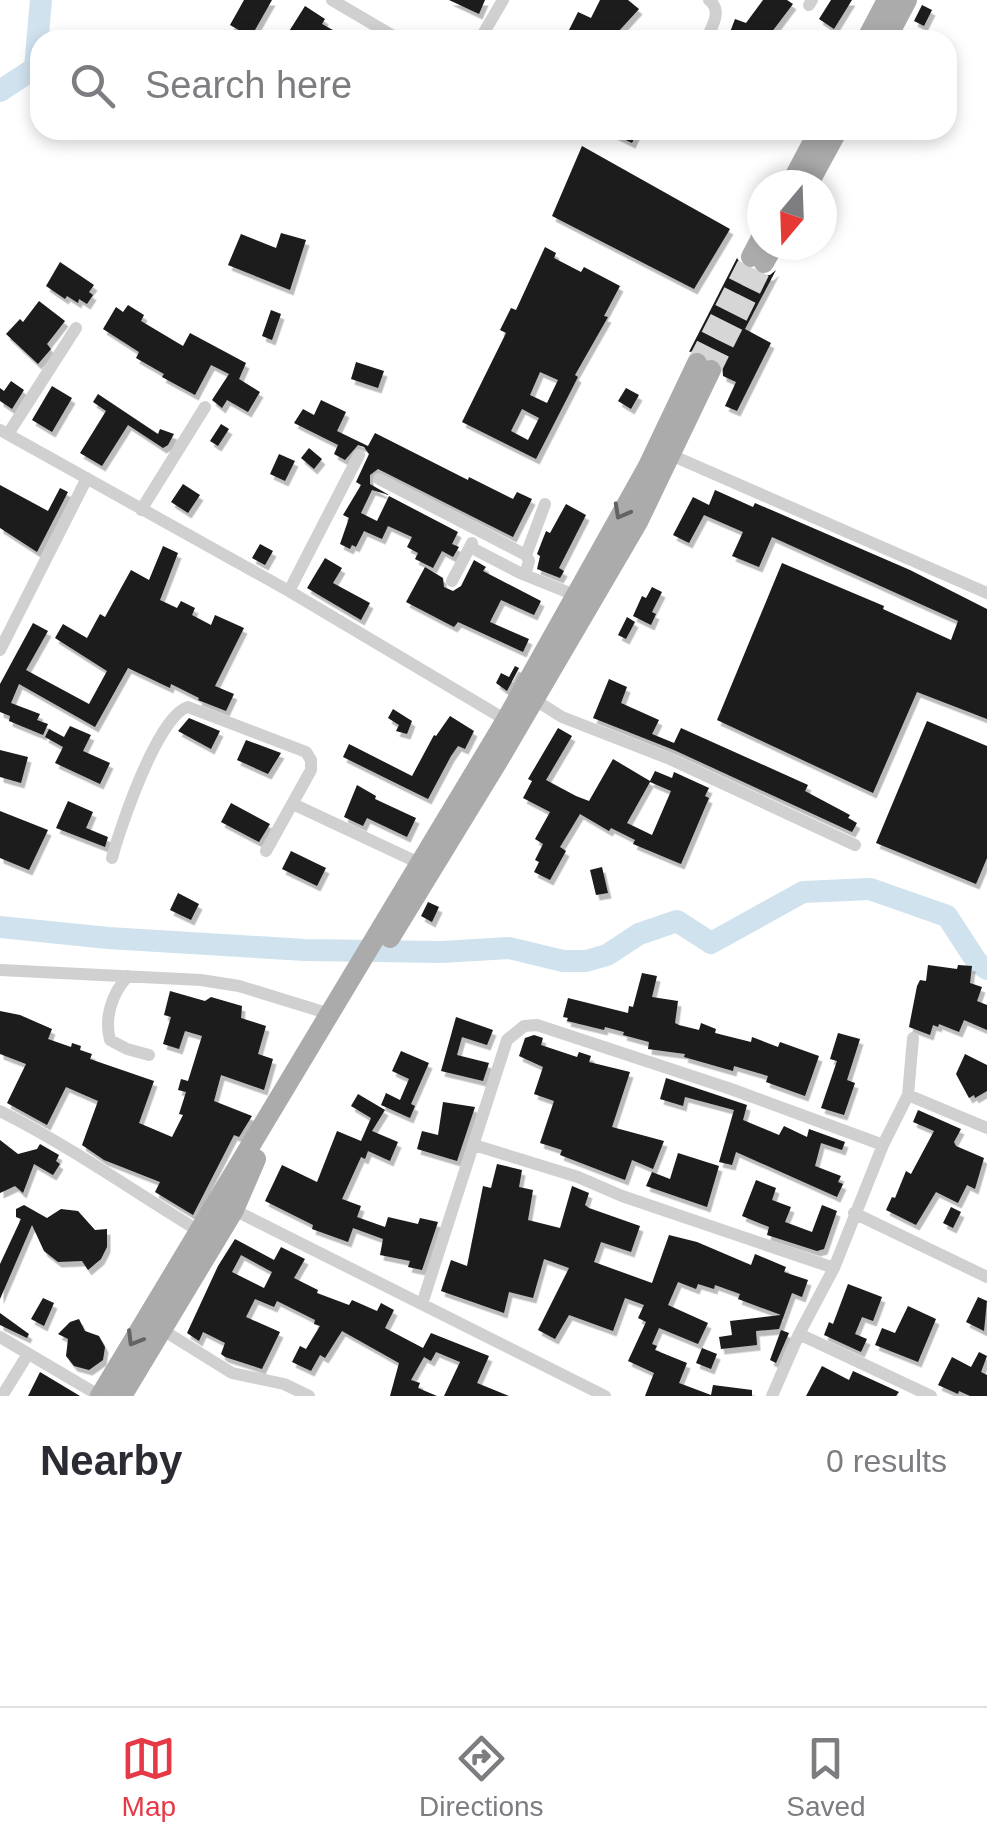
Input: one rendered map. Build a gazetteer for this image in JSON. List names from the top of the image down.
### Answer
{
  "north": "bottom",
  "page": {
    "search": "Search here",
    "heading": ["Nearby", "0 results"],
    "nav": ["Map", "Directions", "Saved"]
  }
}
